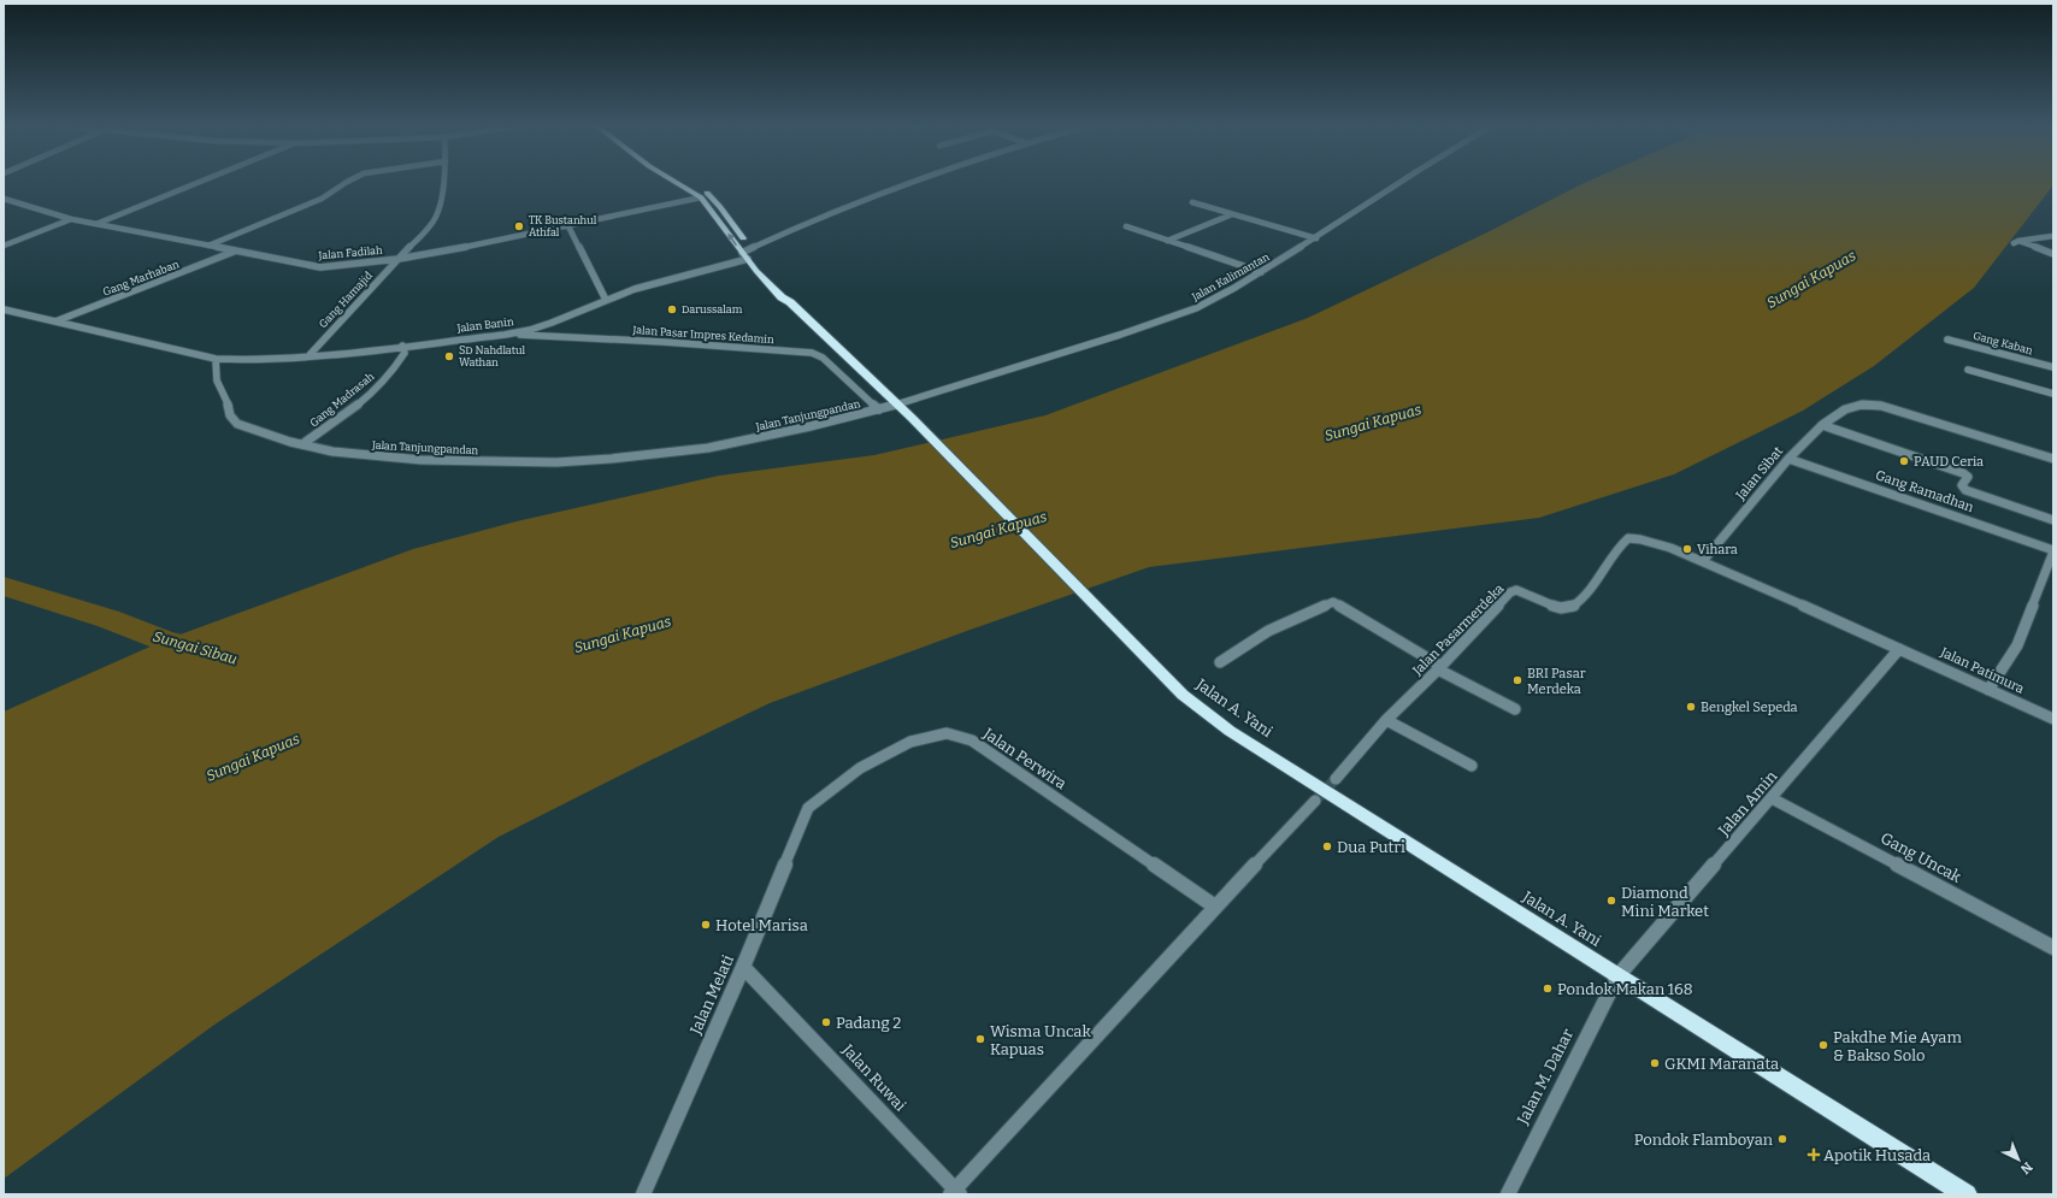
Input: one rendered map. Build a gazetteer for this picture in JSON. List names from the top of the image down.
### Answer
{
  "streets": {
    "highway": ["Jalan A. Yani"],
    "street": [
      "Jalan Fadilah",
      "Jalan Kalimantan",
      "Gang Marhaban",
      "Gang Hamajid",
      "Jalan Banin",
      "Jalan Pasar Impres Kedamin",
      "Gang Kaban",
      "Gang Madrasah",
      "Jalan Tanjungpandan",
      "Jalan Sibat",
      "Gang Ramadhan",
      "Jalan Pasarmerdeka",
      "Jalan Patimura",
      "Jalan Perwira",
      "Jalan Amin",
      "Gang Uncak",
      "Jalan Melati",
      "Jalan M. Dahar",
      "Jalan Ruwai"
    ]
  },
  "crossings": [
    ["Jalan Fadilah", "Gang Marhaban"],
    ["Jalan Fadilah", "Gang Hamajid"],
    ["Jalan Kalimantan", "Jalan Tanjungpandan"],
    ["Jalan Kalimantan", "Jalan A. Yani"],
    ["Gang Hamajid", "Jalan Banin"],
    ["Jalan Banin", "Jalan Pasar Impres Kedamin"],
    ["Jalan Banin", "Gang Madrasah"],
    ["Jalan Banin", "Jalan Tanjungpandan"],
    ["Jalan Pasar Impres Kedamin", "Jalan Tanjungpandan"],
    ["Gang Madrasah", "Jalan Tanjungpandan"],
    ["Jalan Tanjungpandan", "Jalan A. Yani"],
    ["Jalan Sibat", "Gang Ramadhan"],
    ["Jalan Sibat", "Jalan Pasarmerdeka"],
    ["Jalan Pasarmerdeka", "Jalan Patimura"],
    ["Jalan Pasarmerdeka", "Jalan Amin"],
    ["Jalan Patimura", "Jalan Amin"],
    ["Jalan A. Yani", "Jalan Amin"],
    ["Jalan A. Yani", "Jalan M. Dahar"],
    ["Jalan Perwira", "Jalan Melati"],
    ["Jalan Amin", "Gang Uncak"],
    ["Jalan Amin", "Jalan M. Dahar"],
    ["Jalan Melati", "Jalan Ruwai"]
  ],
  "water": ["Sungai Kapuas", "Sungai Sibau"],
  "places": {
    "other": [
      "TK Bustanhul Athfal",
      "Darussalam",
      "SD Nahdlatul Wathan",
      "PAUD Ceria",
      "Vihara",
      "BRI Pasar Merdeka",
      "Bengkel Sepeda",
      "Dua Putri",
      "Diamond Mini Market",
      "Hotel Marisa",
      "Pondok Makan 168",
      "Padang 2",
      "Wisma Uncak Kapuas",
      "Pakdhe Mie Ayam & Bakso Solo",
      "GKMI Maranata",
      "Pondok Flamboyan"
    ],
    "health": ["Apotik Husada"]
  },
  "north": "bottom right"
}
